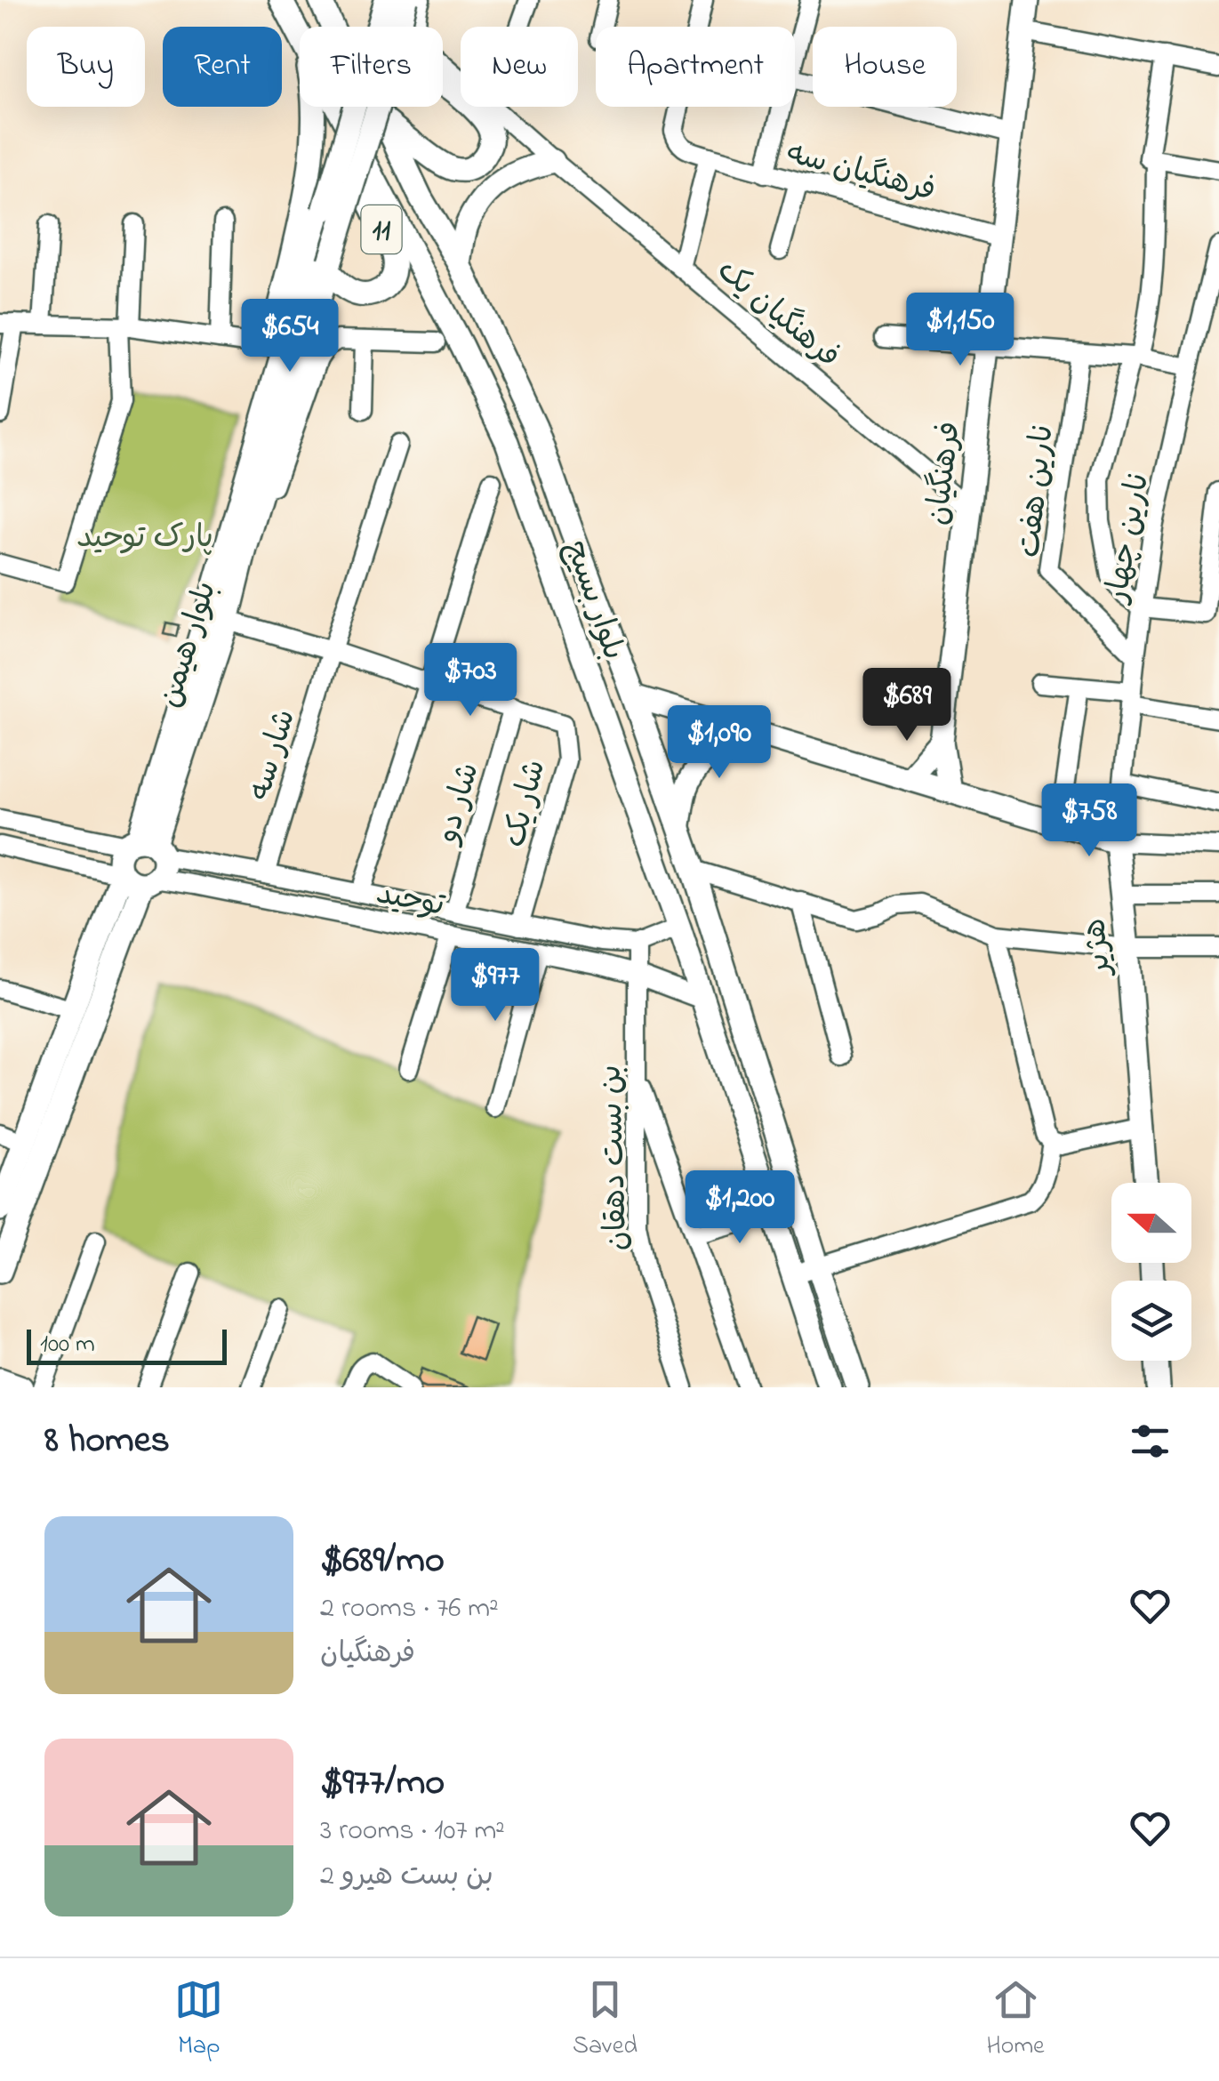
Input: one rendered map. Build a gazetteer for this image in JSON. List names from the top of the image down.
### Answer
{
  "streets": {
    "main road": [
      "11",
      "فرهنگیان",
      "بلوار بسیج",
      "بلوار هیمن",
      "هژیر"
    ],
    "street": [
      "فرهنگیان سه",
      "فرهنگیان یک",
      "نارین هفت",
      "نارین چهار",
      "شار سه",
      "شار دو",
      "شار یک",
      "توحید",
      "بن بست دهقان"
    ]
  },
  "crossings": [
    ["فرهنگیان سه", "فرهنگیان"],
    ["11", "بلوار بسیج"],
    ["11", "بلوار هیمن"],
    ["فرهنگیان یک", "فرهنگیان"],
    ["نارین هفت", "نارین چهار"],
    ["نارین چهار", "هژیر"],
    ["بلوار بسیج", "بلوار هیمن"],
    ["بلوار بسیج", "توحید"],
    ["بلوار هیمن", "شار یک"],
    ["بلوار هیمن", "توحید"],
    ["شار سه", "شار یک"],
    ["شار سه", "توحید"],
    ["شار دو", "شار یک"],
    ["شار دو", "توحید"],
    ["شار یک", "توحید"],
    ["توحید", "بن بست دهقان"]
  ],
  "parks": ["پارک توحید"],
  "scale_bar": "100 m",
  "north": "left",
  "page": {
    "chip": [
      "Buy",
      "Rent",
      "Filters",
      "New",
      "Apartment",
      "House"
    ],
    "price": [
      "$1,150",
      "$654",
      "$703",
      "$689",
      "$1,090",
      "$758",
      "$977",
      "$1,200"
    ],
    "scale": "100 m",
    "heading": "8 homes",
    "list": [
      {
        "name": "$689/mo",
        "note": "2 rooms · 76 m² · فرهنگیان"
      },
      {
        "name": "$977/mo",
        "note": "3 rooms · 107 m² · بن بست هیرو 2"
      }
    ],
    "tabs": ["Map", "Saved", "Home"]
  }
}
